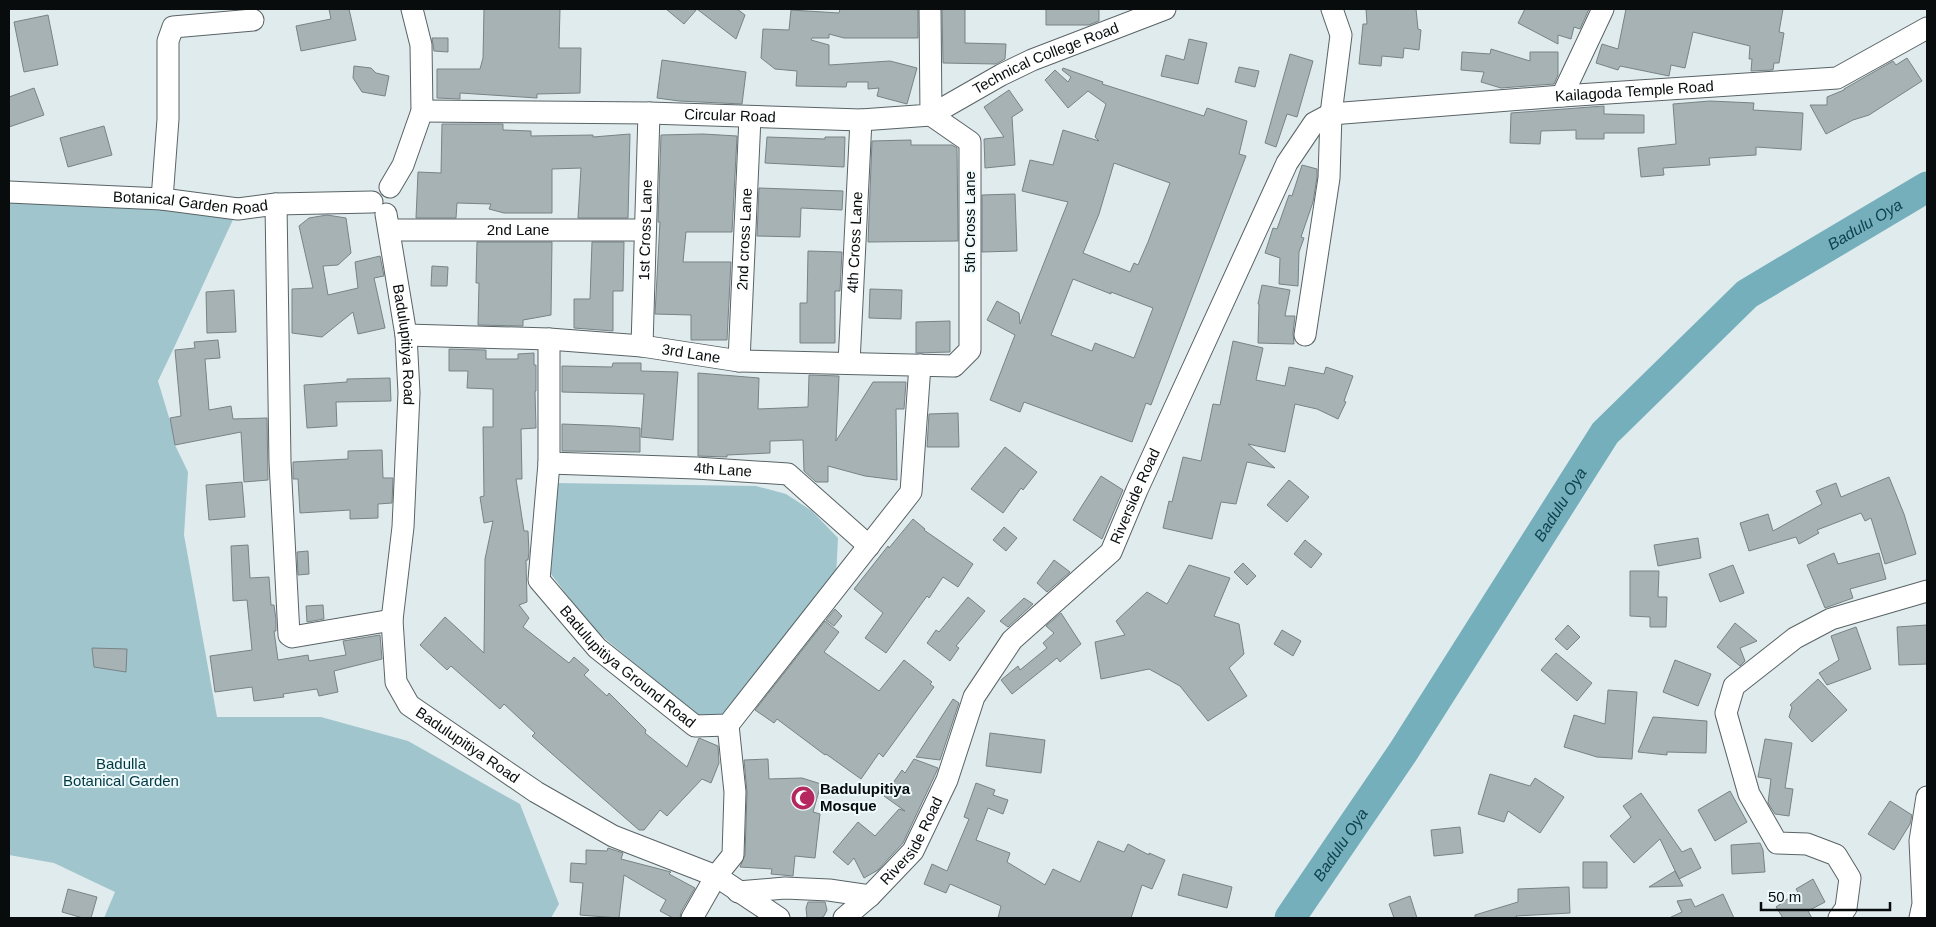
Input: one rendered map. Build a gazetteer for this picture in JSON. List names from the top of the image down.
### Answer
{
  "streets": {
    "street": [
      "Technical College Road",
      "Kailagoda Temple Road",
      "Circular Road",
      "Botanical Garden Road",
      "5th Cross Lane",
      "1st Cross Lane",
      "2nd Lane",
      "2nd cross Lane",
      "4th Cross Lane",
      "Badulupitiya Road",
      "3rd Lane",
      "4th Lane",
      "Riverside Road",
      "Badulupitiya Ground Road"
    ]
  },
  "crossings": [
    ["Technical College Road", "Circular Road"],
    ["Technical College Road", "5th Cross Lane"],
    ["Kailagoda Temple Road", "Riverside Road"],
    ["Circular Road", "5th Cross Lane"],
    ["Circular Road", "1st Cross Lane"],
    ["Circular Road", "2nd cross Lane"],
    ["Circular Road", "4th Cross Lane"],
    ["Botanical Garden Road", "2nd Lane"],
    ["Botanical Garden Road", "Badulupitiya Road"],
    ["5th Cross Lane", "3rd Lane"],
    ["1st Cross Lane", "2nd Lane"],
    ["1st Cross Lane", "3rd Lane"],
    ["2nd Lane", "Badulupitiya Road"],
    ["2nd cross Lane", "3rd Lane"],
    ["4th Cross Lane", "3rd Lane"],
    ["Badulupitiya Road", "3rd Lane"],
    ["3rd Lane", "Badulupitiya Ground Road"],
    ["4th Lane", "Badulupitiya Ground Road"]
  ],
  "water": ["Badulu Oya"],
  "parks": ["Badulla Botanical Garden"],
  "places": {
    "mosque": ["Badulupitiya Mosque"]
  },
  "scale_bar": "50 m"
}
